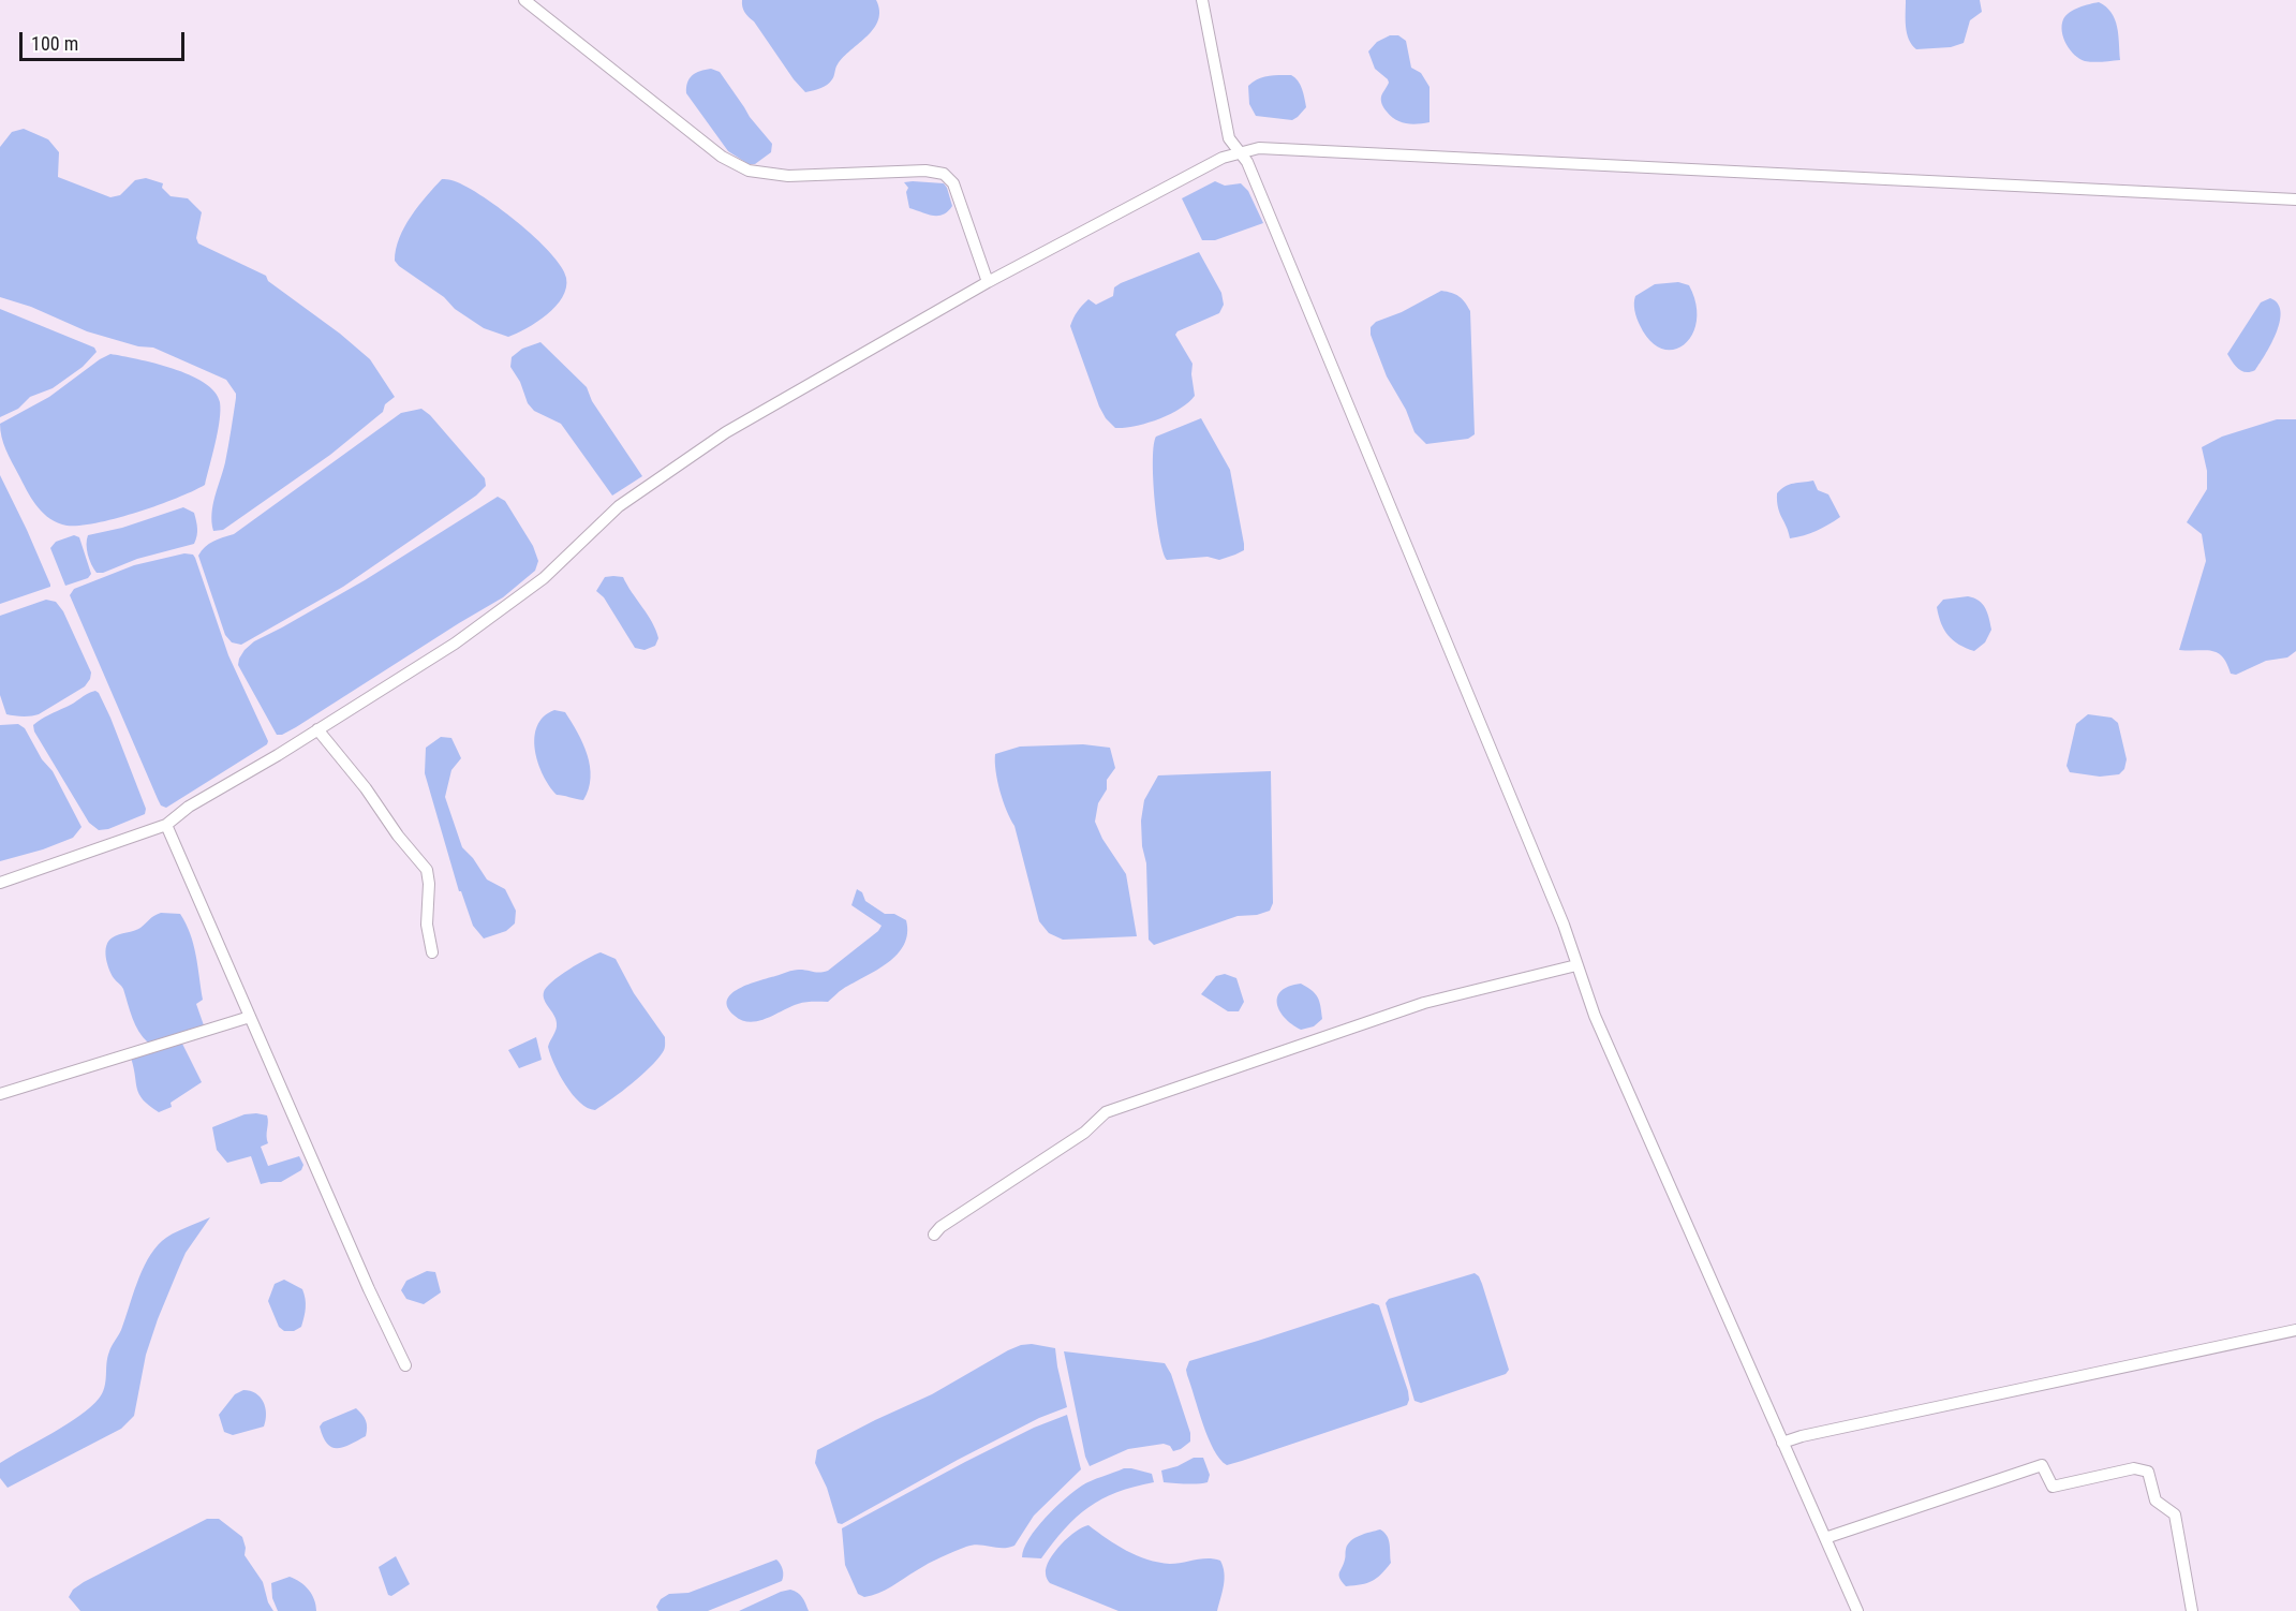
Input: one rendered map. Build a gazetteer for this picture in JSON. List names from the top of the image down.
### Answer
{
  "scale_bar": "100 m"
}
